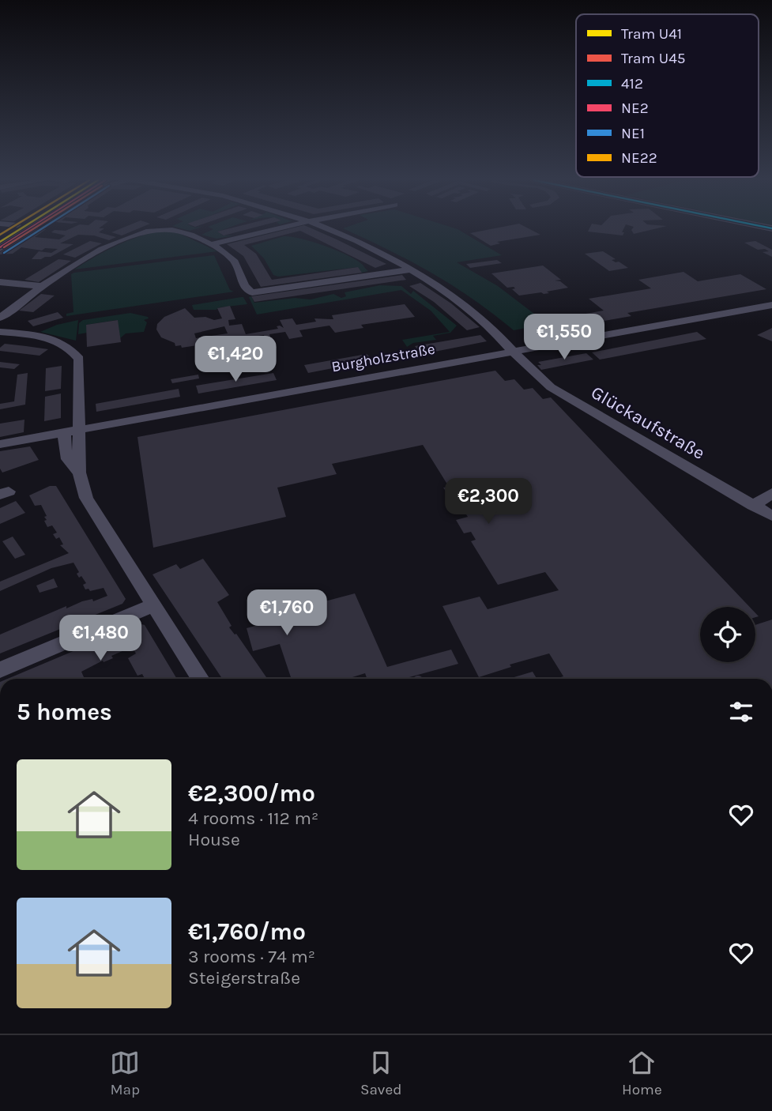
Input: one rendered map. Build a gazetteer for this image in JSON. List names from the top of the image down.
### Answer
{
  "streets": {
    "street": ["Burgholzstraße", "Glückaufstraße"]
  },
  "crossings": [
    ["Burgholzstraße", "Glückaufstraße"]
  ],
  "lines": [
    "tram line U41",
    "tram line U45",
    "transit line NE2",
    "transit line NE1",
    "transit line NE22"
  ],
  "legend": [
    "Tram U41",
    "Tram U45",
    "412",
    "NE2",
    "NE1",
    "NE22"
  ],
  "page": {
    "price": [
      "€1,550",
      "€1,420",
      "€2,300",
      "€1,760",
      "€1,480"
    ],
    "heading": "5 homes",
    "list": [
      {
        "name": "€2,300/mo",
        "note": "4 rooms · 112 m² · House"
      },
      {
        "name": "€1,760/mo",
        "note": "3 rooms · 74 m² · Steigerstraße"
      }
    ],
    "tabs": ["Map", "Saved", "Home"]
  }
}
